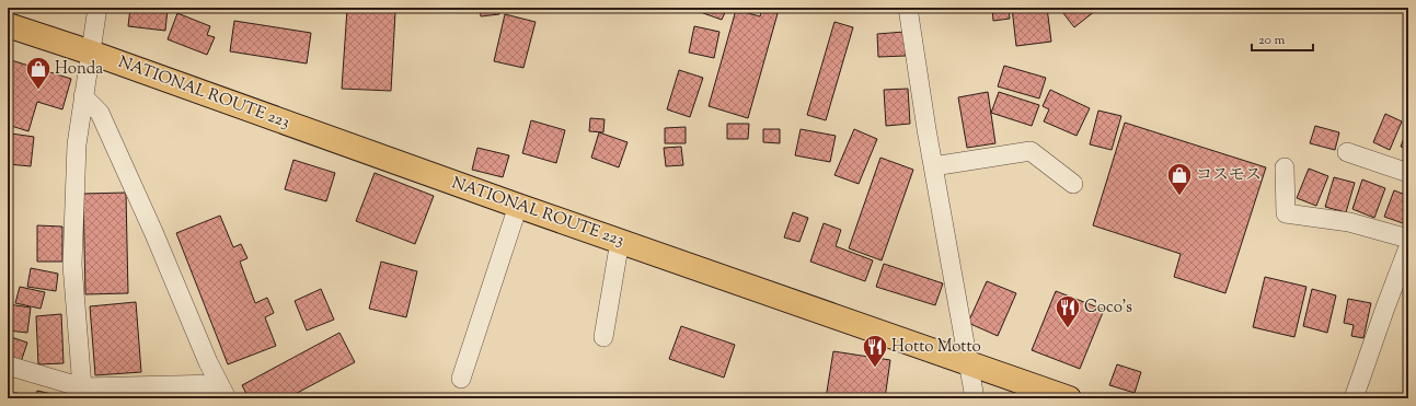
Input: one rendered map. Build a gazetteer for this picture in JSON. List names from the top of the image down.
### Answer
{
  "streets": {
    "highway": ["NATIONAL ROUTE 223"]
  },
  "places": {
    "shop": ["Honda", "コスモス"],
    "restaurant": ["Coco's", "Hotto Motto"]
  },
  "scale_bar": "20 m"
}
